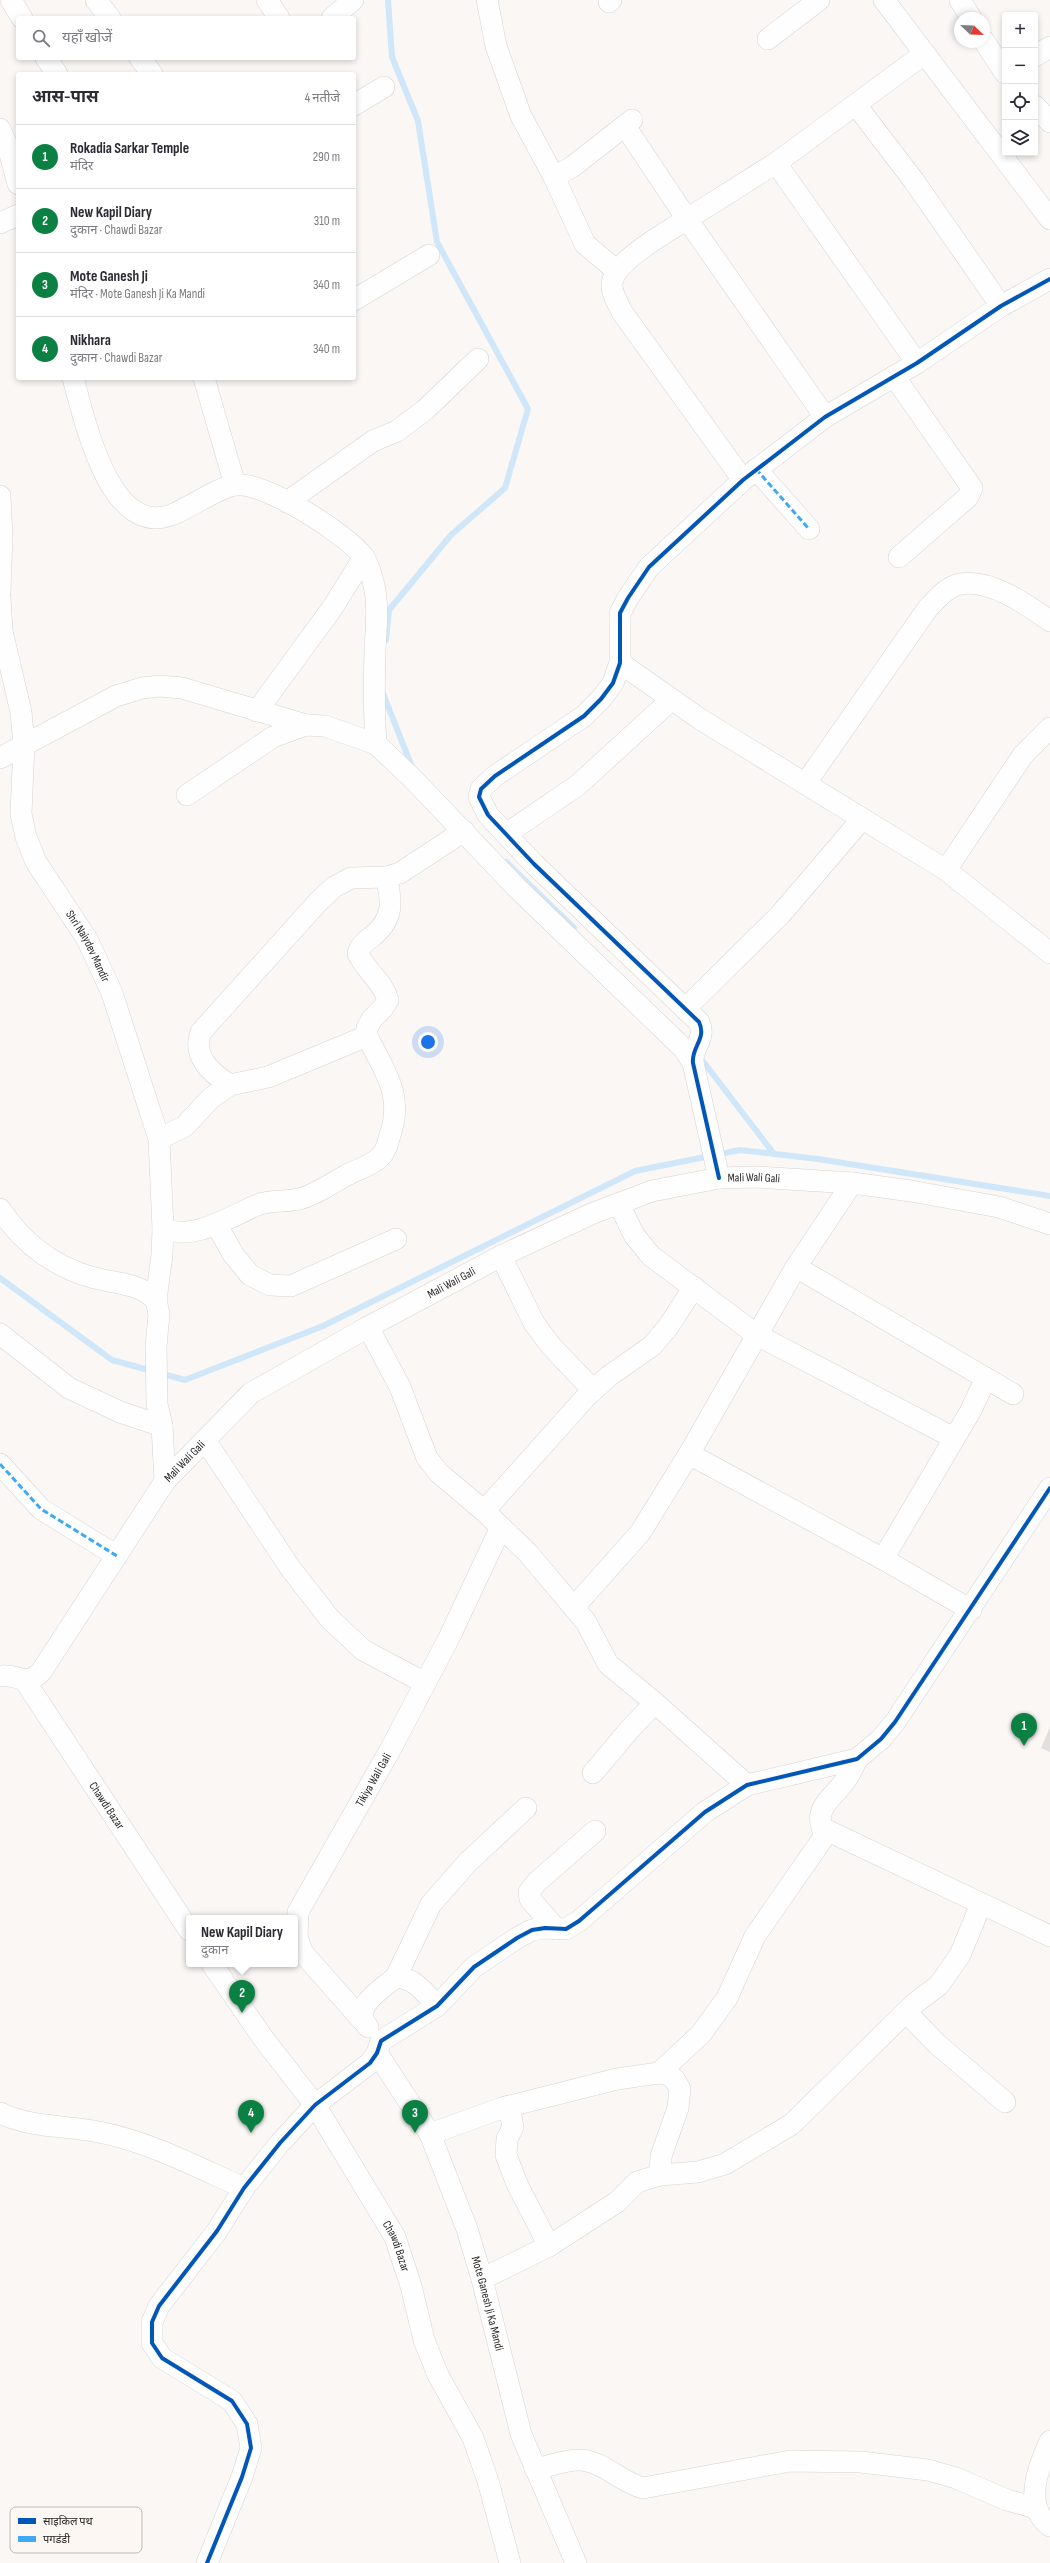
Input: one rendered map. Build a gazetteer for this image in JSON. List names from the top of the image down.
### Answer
{
  "streets": {
    "street": [
      "Shri Naiydev Mandir",
      "Mali Wali Gali",
      "Tikiya Wali Gali",
      "Chawdi Bazar",
      "Mote Ganesh Ji Ka Mandi"
    ]
  },
  "crossings": [
    ["Shri Naiydev Mandir", "Mali Wali Gali"],
    ["Mali Wali Gali", "Chawdi Bazar"],
    ["Tikiya Wali Gali", "Mote Ganesh Ji Ka Mandi"]
  ],
  "legend": ["साइकिल पथ", "पगडंडी"],
  "north": "bottom right",
  "page": {
    "map_buttons": ["+", "−"],
    "search": "यहाँ खोजें",
    "heading": ["आस-पास", "4 नतीजे"],
    "list": [
      {
        "mark": "1",
        "name": "Rokadia Sarkar Temple",
        "note": "मंदिर",
        "value": "290 m"
      },
      {
        "mark": "2",
        "name": "New Kapil Diary",
        "note": "दुकान · Chawdi Bazar",
        "value": "310 m"
      },
      {
        "mark": "3",
        "name": "Mote Ganesh Ji",
        "note": "मंदिर · Mote Ganesh Ji Ka Mandi",
        "value": "340 m"
      },
      {
        "mark": "4",
        "name": "Nikhara",
        "note": "दुकान · Chawdi Bazar",
        "value": "340 m"
      }
    ],
    "pins": [
      "1",
      "2",
      "3",
      "4"
    ],
    "popup": ["New Kapil Diary", "दुकान"]
  }
}
